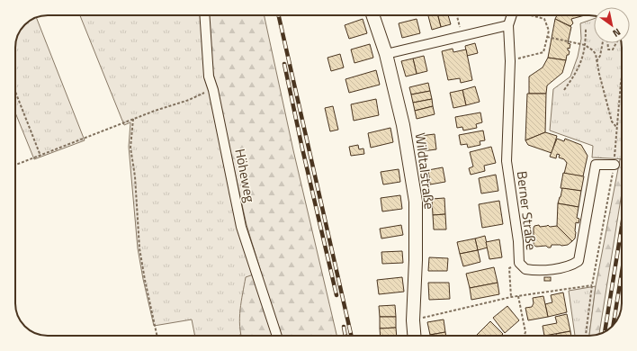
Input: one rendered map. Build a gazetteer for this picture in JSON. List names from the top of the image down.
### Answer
{
  "streets": {
    "street": ["Wildtalstraße", "Höheweg", "Berner Straße"]
  },
  "north": "bottom right"
}
